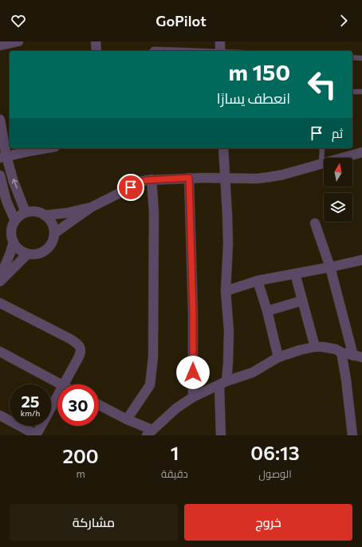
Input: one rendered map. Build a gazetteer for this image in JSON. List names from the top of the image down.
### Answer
{
  "north": "top",
  "page": {
    "header": "GoPilot",
    "turn": ["150 m", "انعطف يسارًا"],
    "then": "ثم",
    "speed": "25 km/h",
    "limit": "30",
    "eta": [
      "06:13",
      "الوصول",
      "1",
      "دقيقة",
      "200",
      "m"
    ],
    "buttons": ["خروج", "مشاركة"]
  }
}
